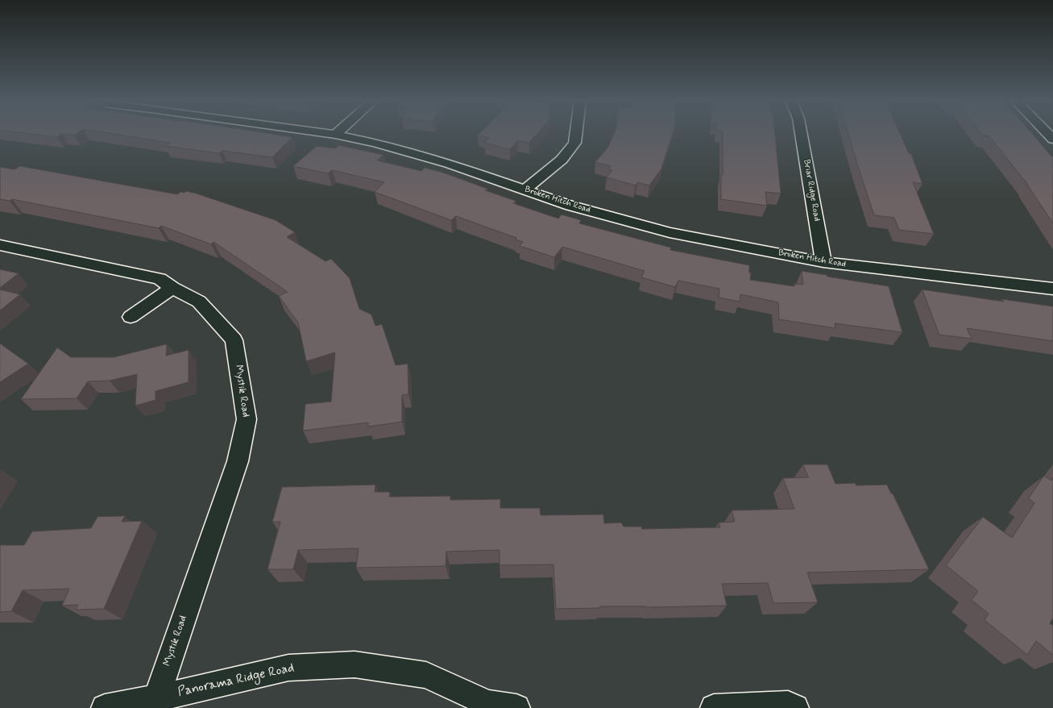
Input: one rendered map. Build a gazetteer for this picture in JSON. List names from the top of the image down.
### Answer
{
  "streets": {
    "street": [
      "Briar Ridge Road",
      "Broken Hitch Road",
      "Mystik Road",
      "Panorama Ridge Road"
    ]
  },
  "crossings": [
    ["Briar Ridge Road", "Broken Hitch Road"],
    ["Mystik Road", "Panorama Ridge Road"]
  ]
}
